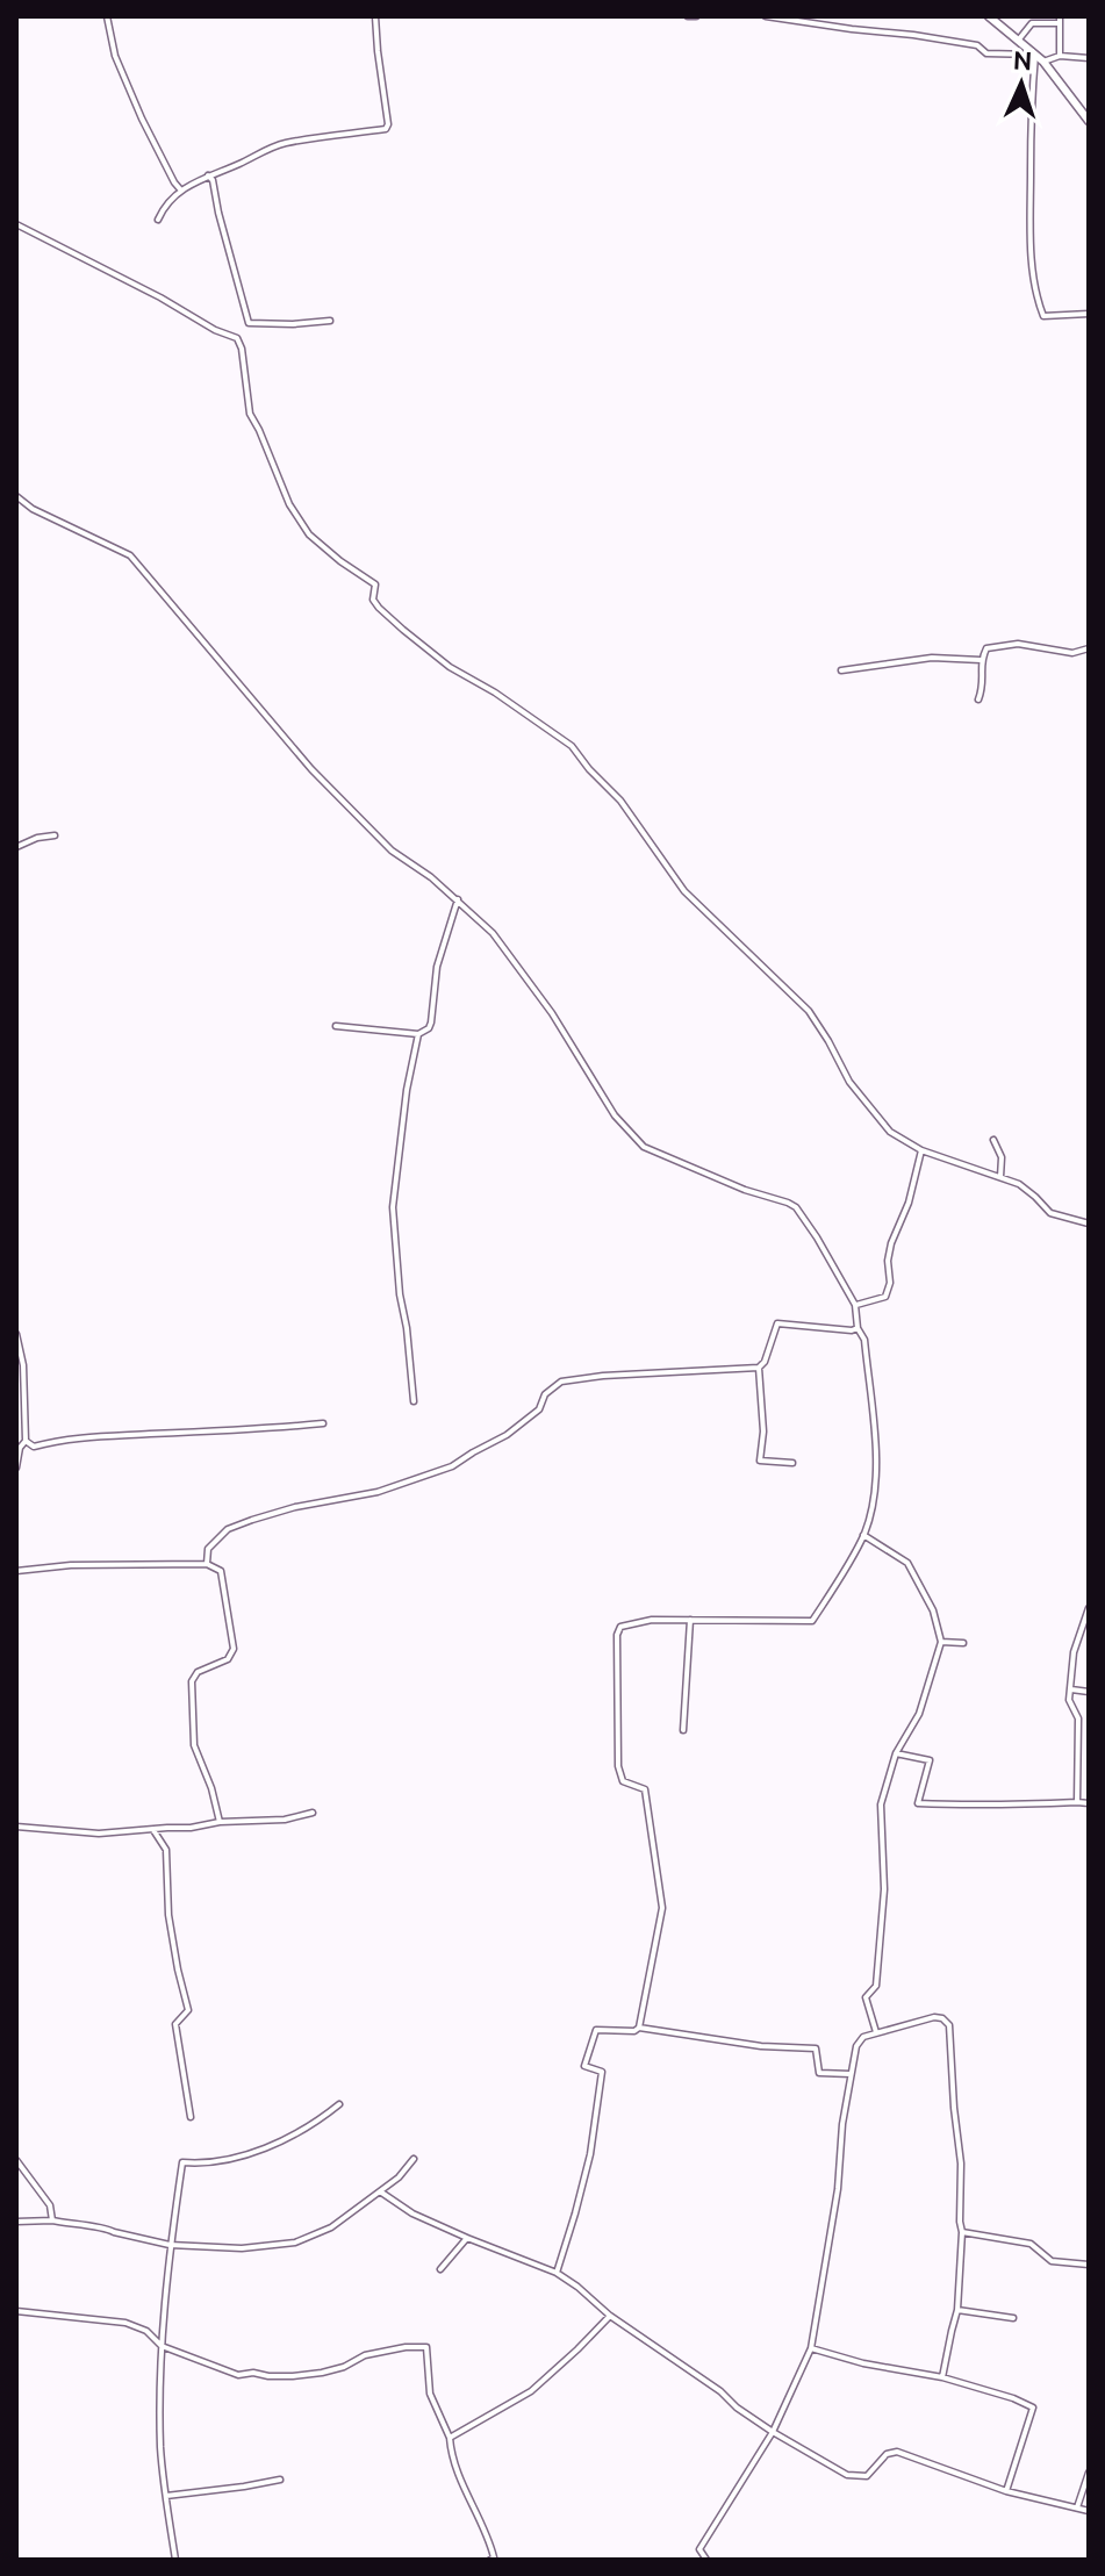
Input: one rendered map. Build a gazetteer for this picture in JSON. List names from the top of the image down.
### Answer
{
  "north": "top"
}
